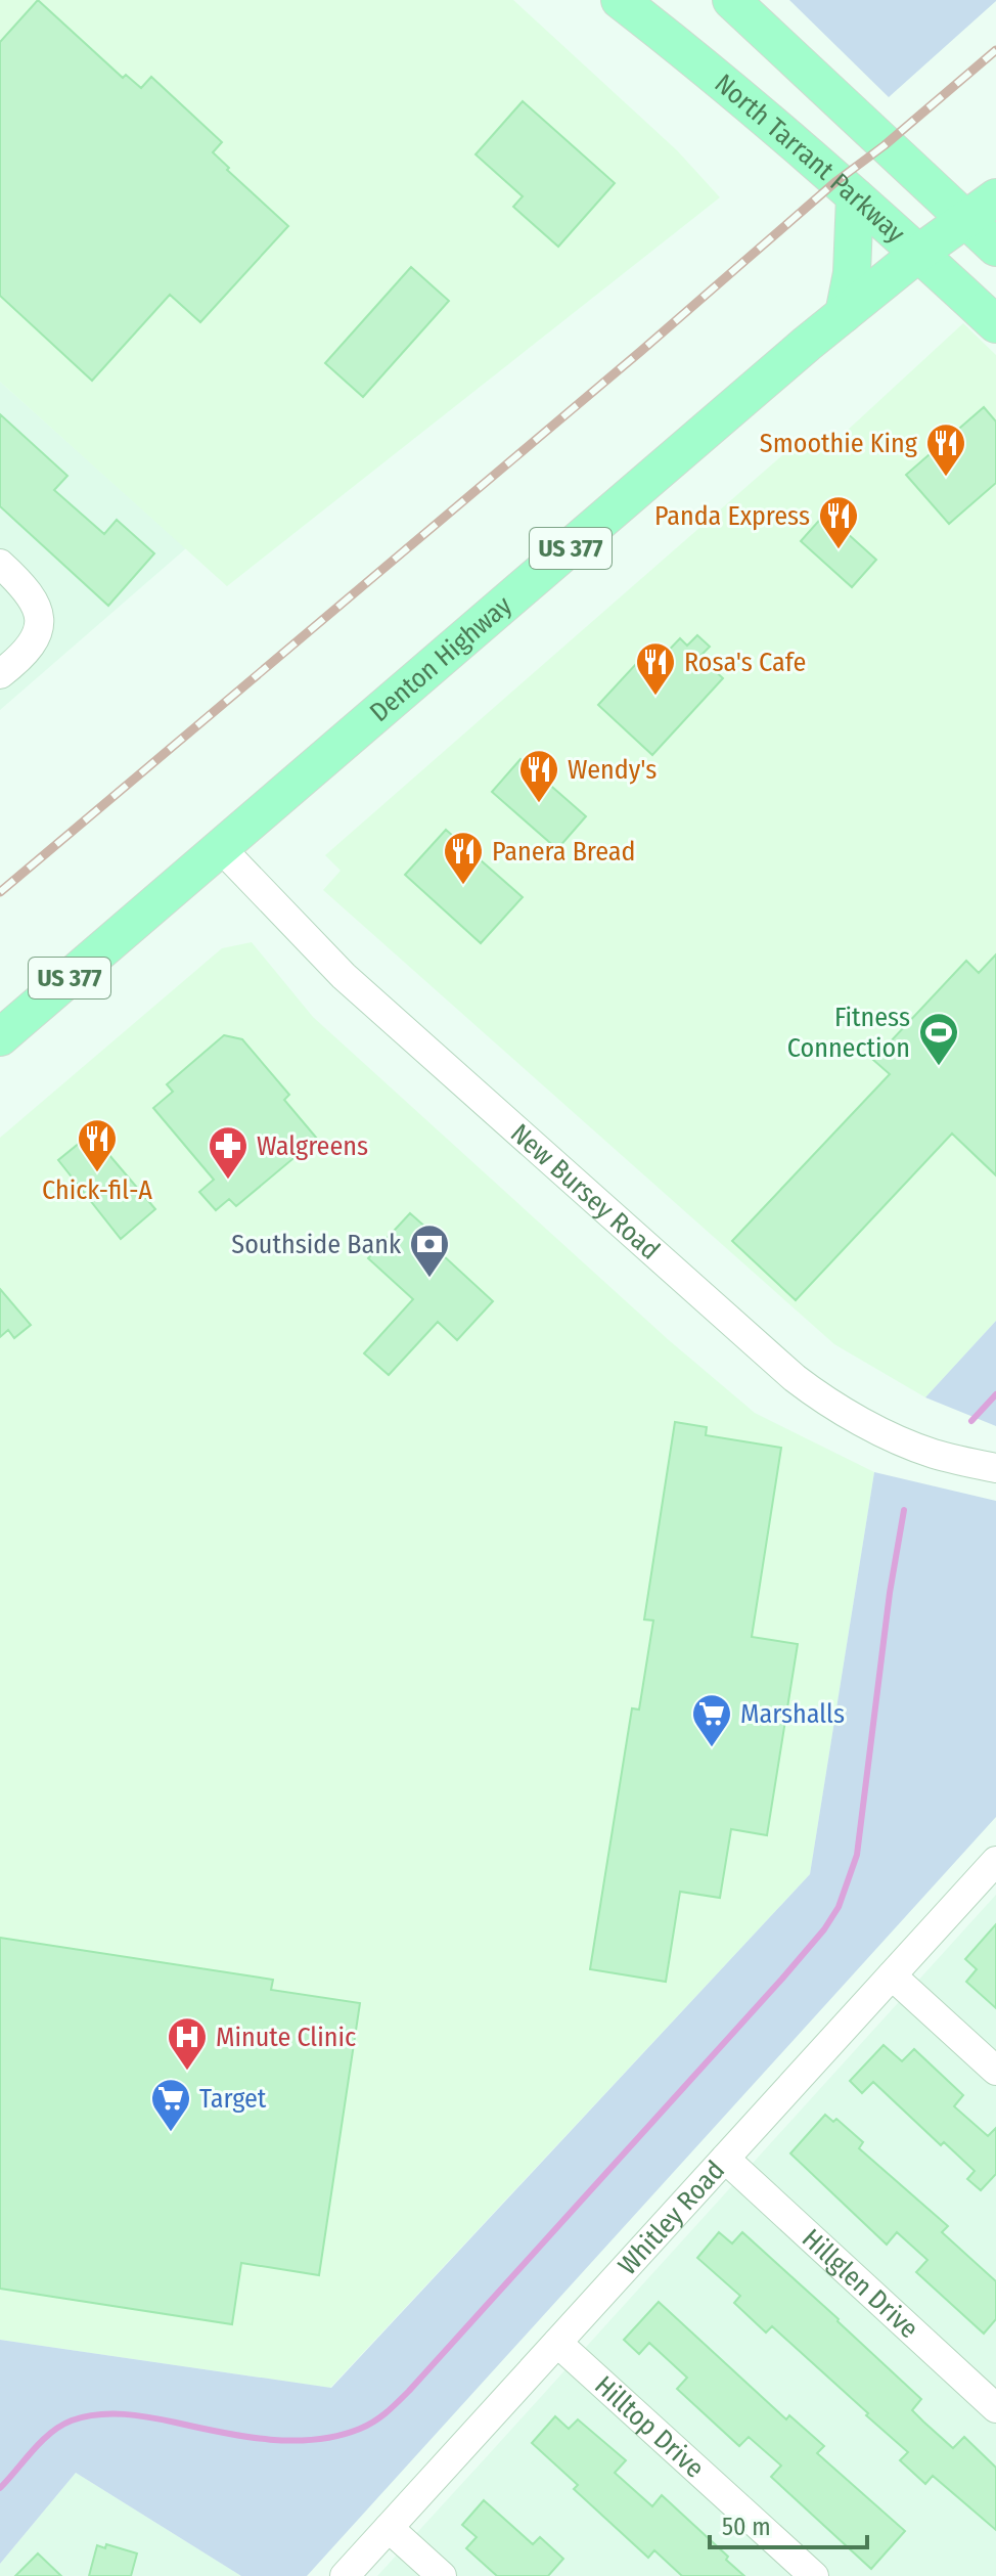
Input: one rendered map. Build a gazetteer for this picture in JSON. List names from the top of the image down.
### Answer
{
  "streets": {
    "main road": ["North Tarrant Parkway", "US 377", "Denton Highway"],
    "street": [
      "New Bursey Road",
      "Whitley Road",
      "Hillglen Drive",
      "Hilltop Drive"
    ]
  },
  "crossings": [
    ["North Tarrant Parkway", "US 377"],
    ["North Tarrant Parkway", "Denton Highway"],
    ["US 377", "Denton Highway"],
    ["Denton Highway", "New Bursey Road"],
    ["Whitley Road", "Hillglen Drive"],
    ["Whitley Road", "Hilltop Drive"]
  ],
  "places": {
    "restaurant": [
      "Smoothie King",
      "Panda Express",
      "Rosa's Cafe",
      "Wendy's",
      "Panera Bread",
      "Chick-fil-A"
    ],
    "sports": ["Fitness Connection"],
    "pharmacy": ["Walgreens"],
    "bank": ["Southside Bank"],
    "supermarket": ["Marshalls", "Target"],
    "hospital": ["Minute Clinic"]
  },
  "scale_bar": "50 m"
}
